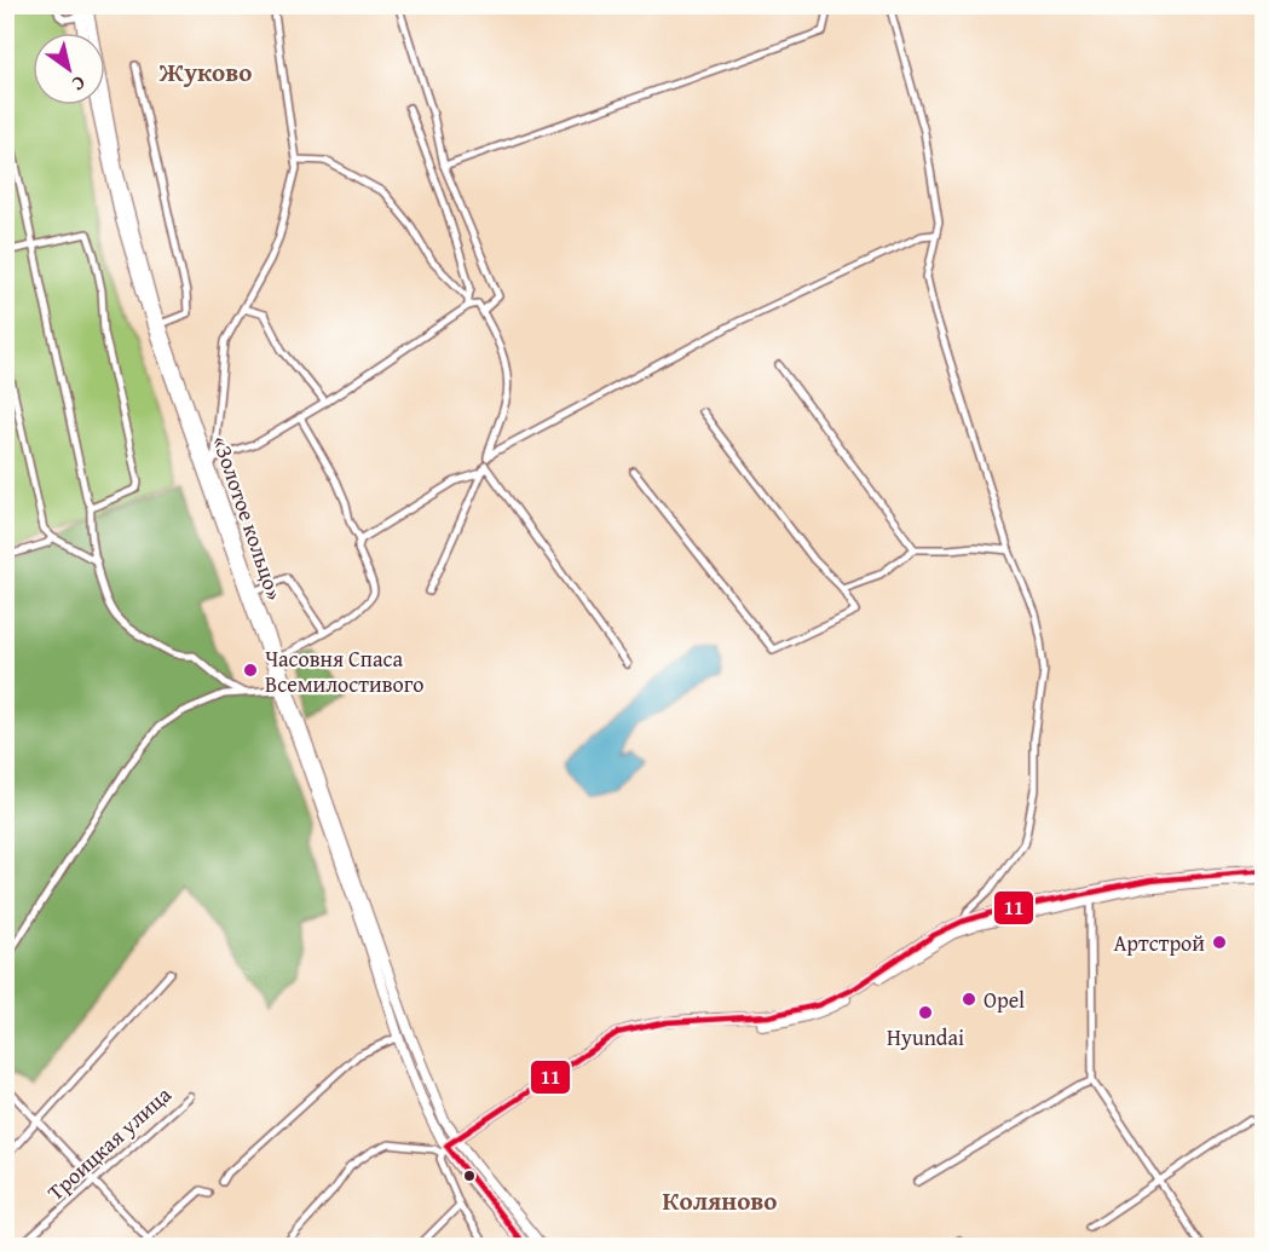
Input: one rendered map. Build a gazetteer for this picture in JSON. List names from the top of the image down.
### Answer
{
  "streets": {
    "main road": ["«Золотое кольцо»"],
    "street": ["Троицкая улица"]
  },
  "districts": ["Жуково", "Коляново"],
  "places": [
    "Часовня Спаса Всемилостивого",
    "Артстрой",
    "Opel",
    "Hyundai"
  ],
  "lines": ["transit line 11"],
  "north": "bottom right"
}
